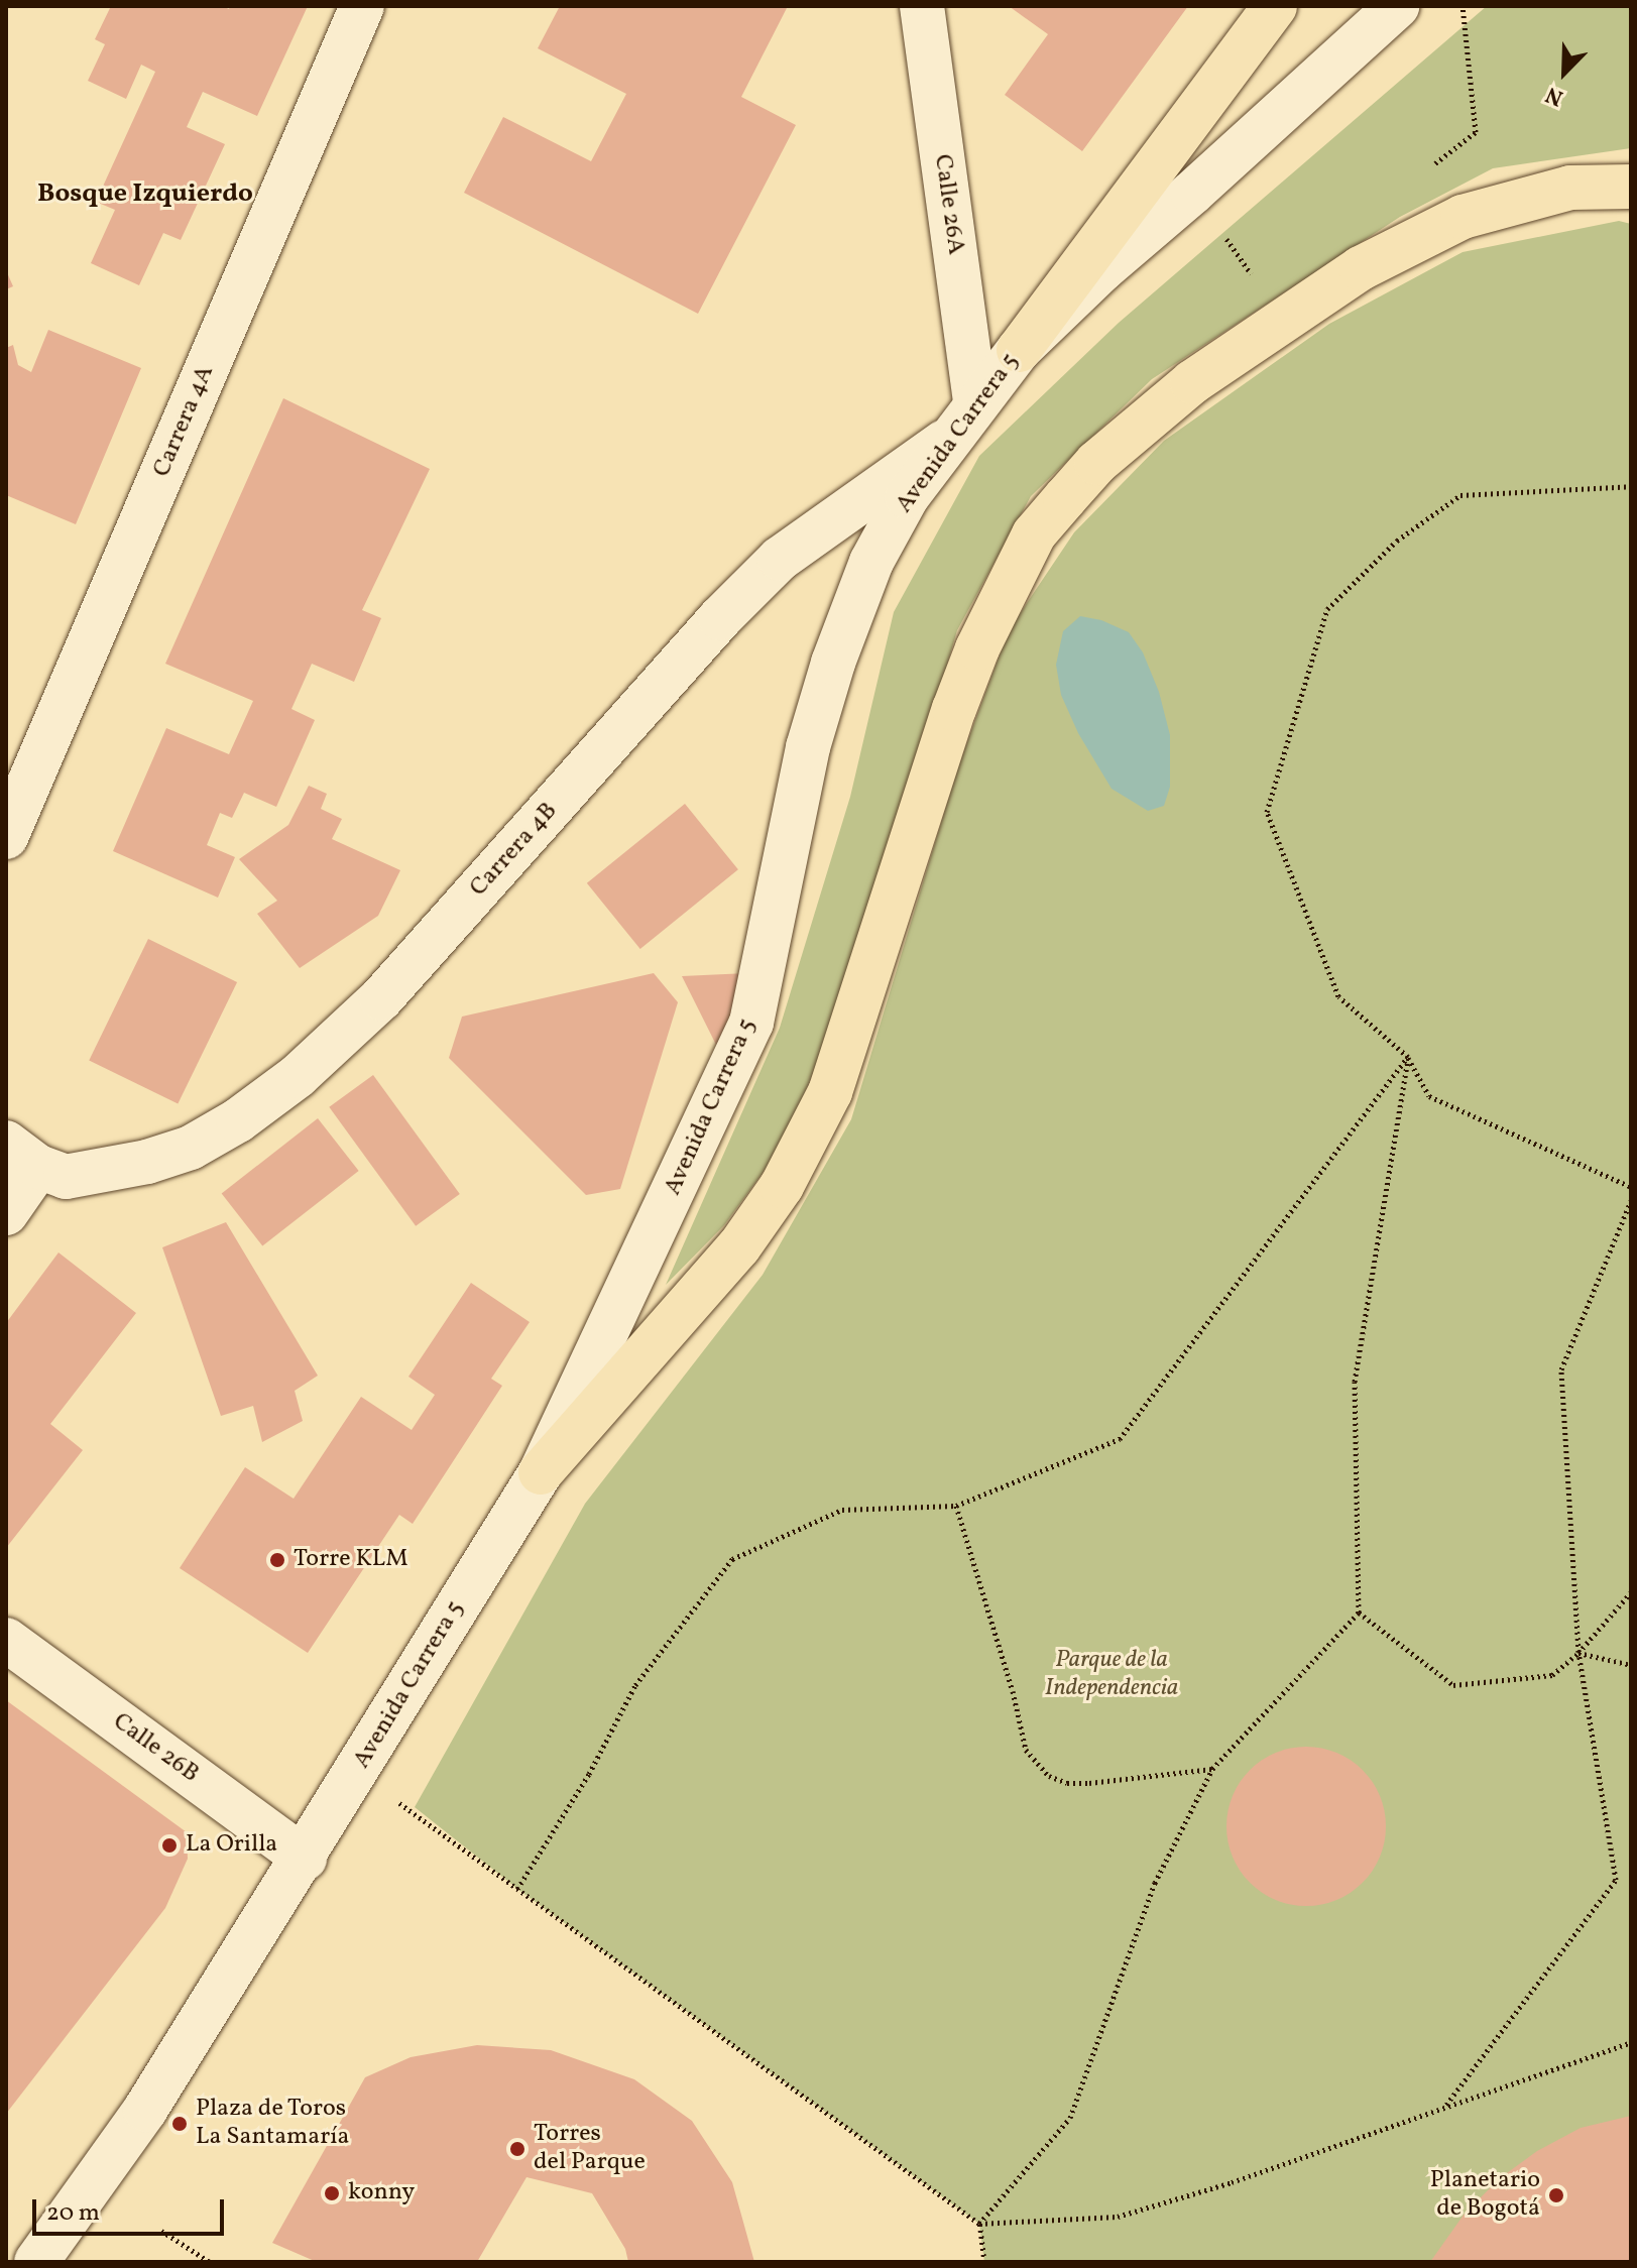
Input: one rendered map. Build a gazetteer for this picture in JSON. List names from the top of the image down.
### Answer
{
  "streets": {
    "street": [
      "Calle 26A",
      "Carrera 4A",
      "Avenida Carrera 5",
      "Carrera 4B",
      "Calle 26B"
    ]
  },
  "crossings": [
    ["Calle 26A", "Avenida Carrera 5"],
    ["Avenida Carrera 5", "Carrera 4B"],
    ["Avenida Carrera 5", "Calle 26B"]
  ],
  "districts": ["Bosque Izquierdo"],
  "parks": ["Parque de la Independencia"],
  "places": [
    "Torre KLM",
    "La Orilla",
    "Plaza de Toros La Santamaría",
    "Torres del Parque",
    "konny",
    "Planetario de Bogotá"
  ],
  "scale_bar": "20 m",
  "north": "bottom left"
}
